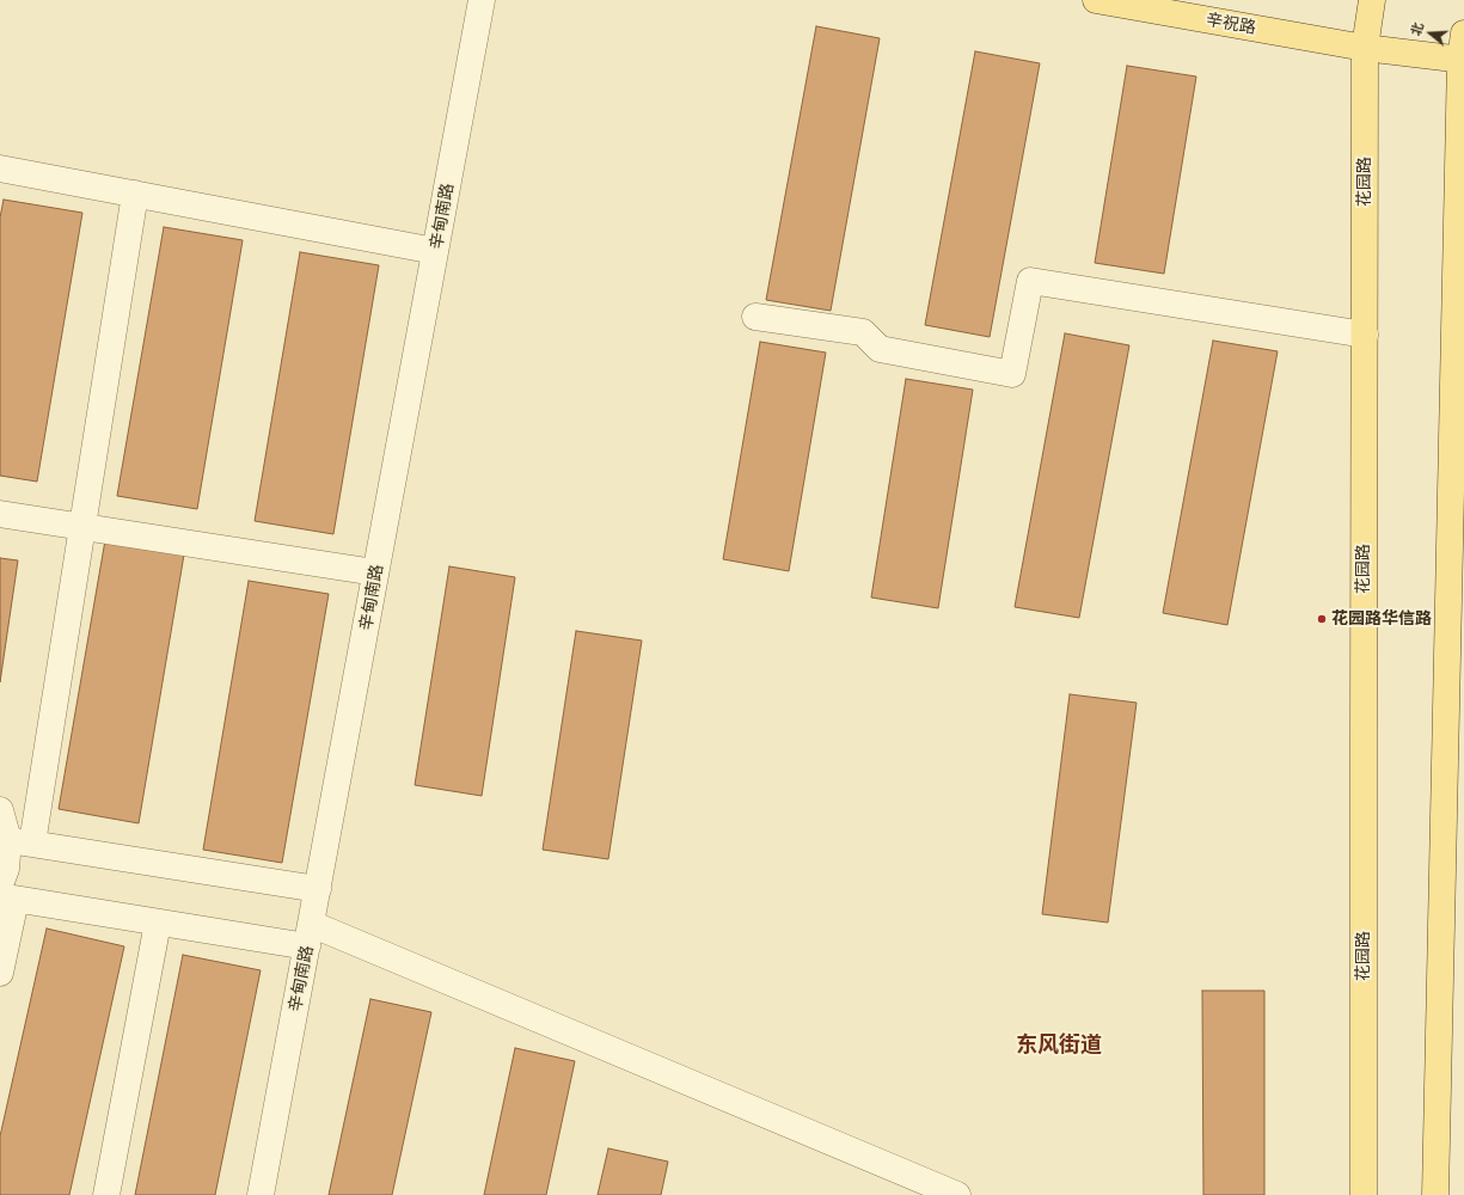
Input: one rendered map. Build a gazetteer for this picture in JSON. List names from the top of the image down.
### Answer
{
  "streets": {
    "main road": ["辛祝路", "花园路"],
    "street": ["辛甸南路"]
  },
  "crossings": [
    ["辛祝路", "花园路"]
  ],
  "districts": ["东风街道"],
  "places": ["花园路华信路"],
  "north": "left"
}
